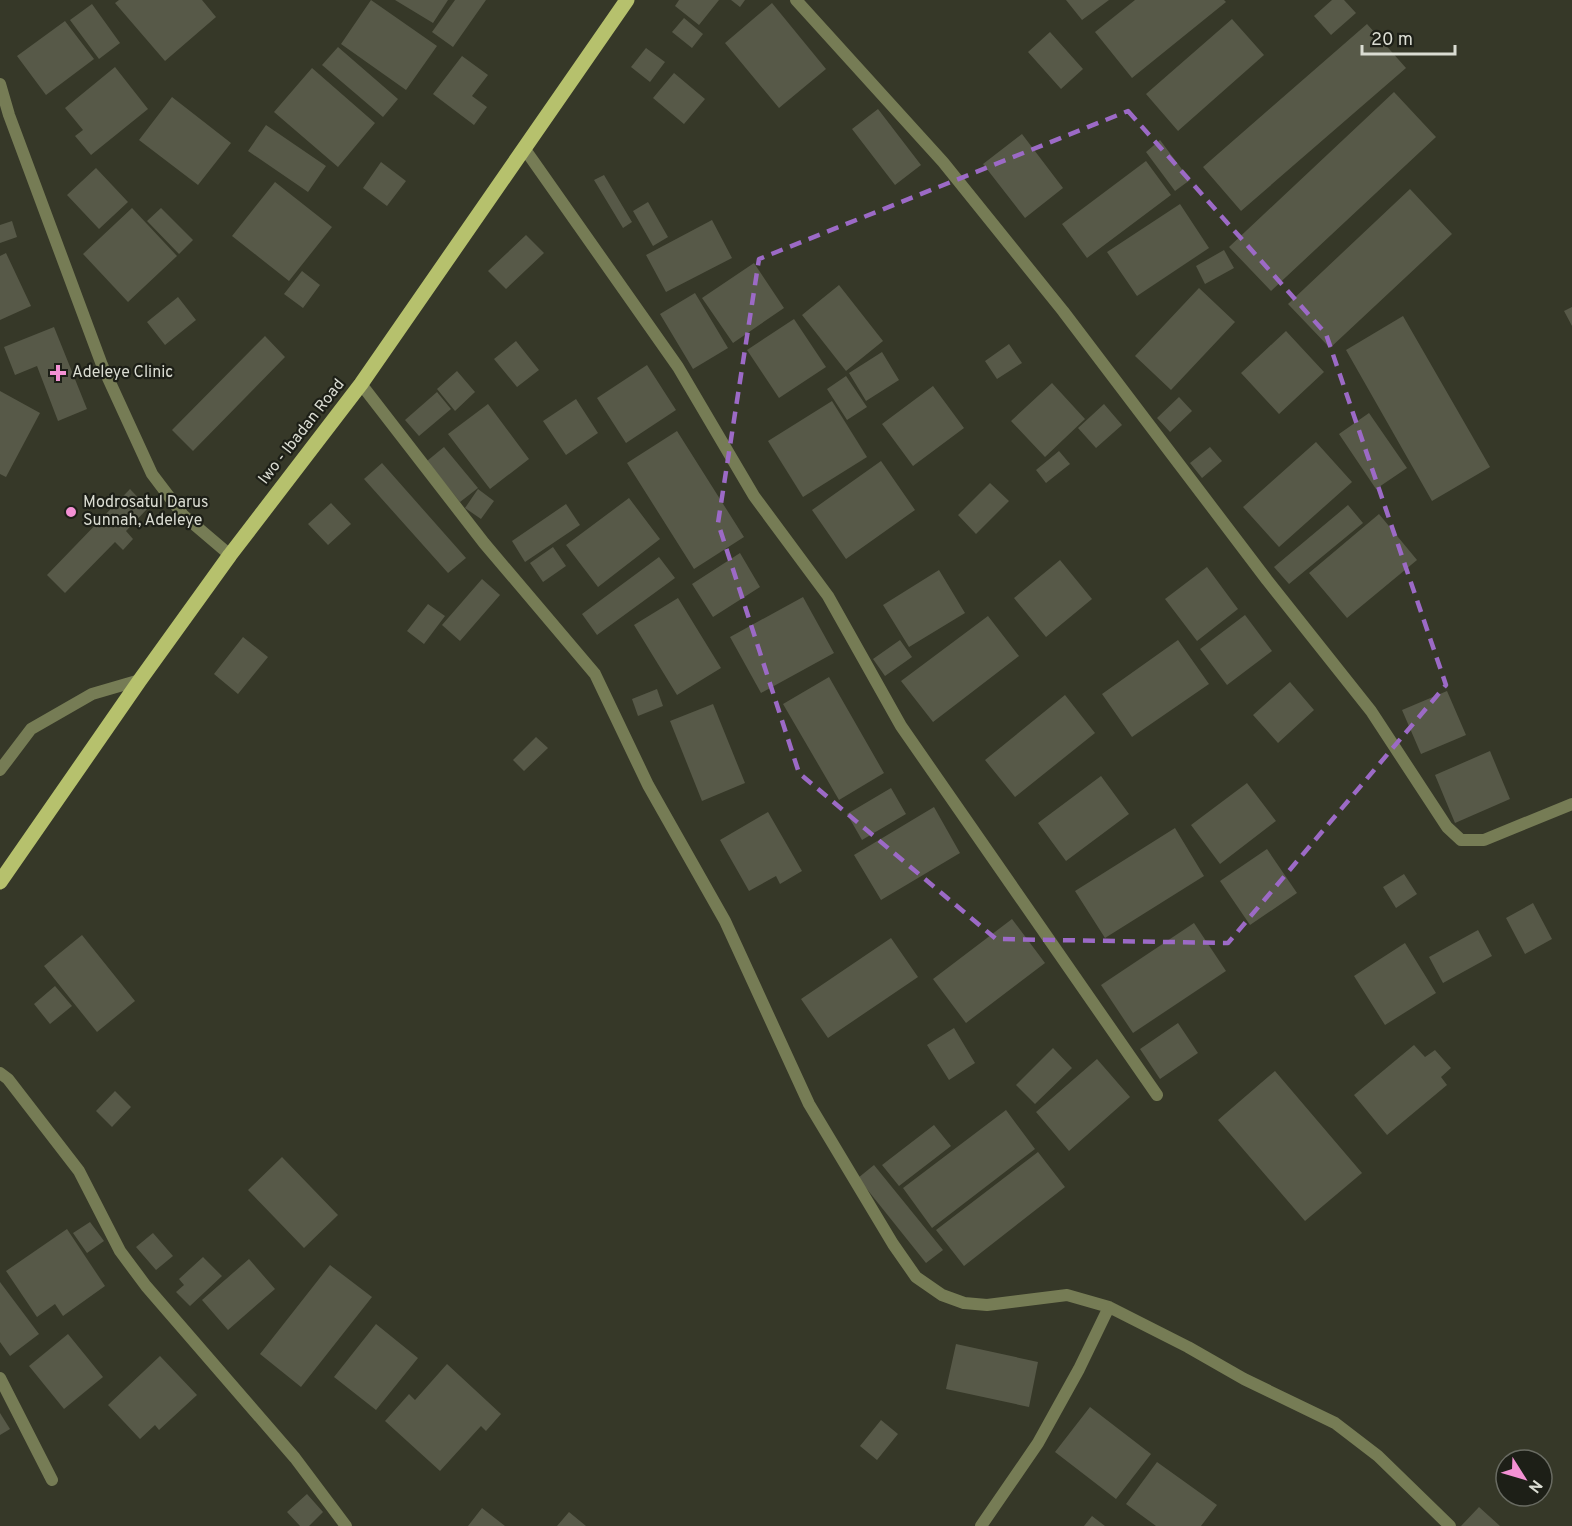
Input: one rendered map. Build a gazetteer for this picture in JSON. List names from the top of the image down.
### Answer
{
  "streets": {
    "main road": ["Iwo - Ibadan Road"]
  },
  "places": {
    "health": ["Adeleye Clinic"],
    "other": ["Modrosatul Darus Sunnah, Adeleye"]
  },
  "scale_bar": "20 m",
  "north": "bottom right"
}
